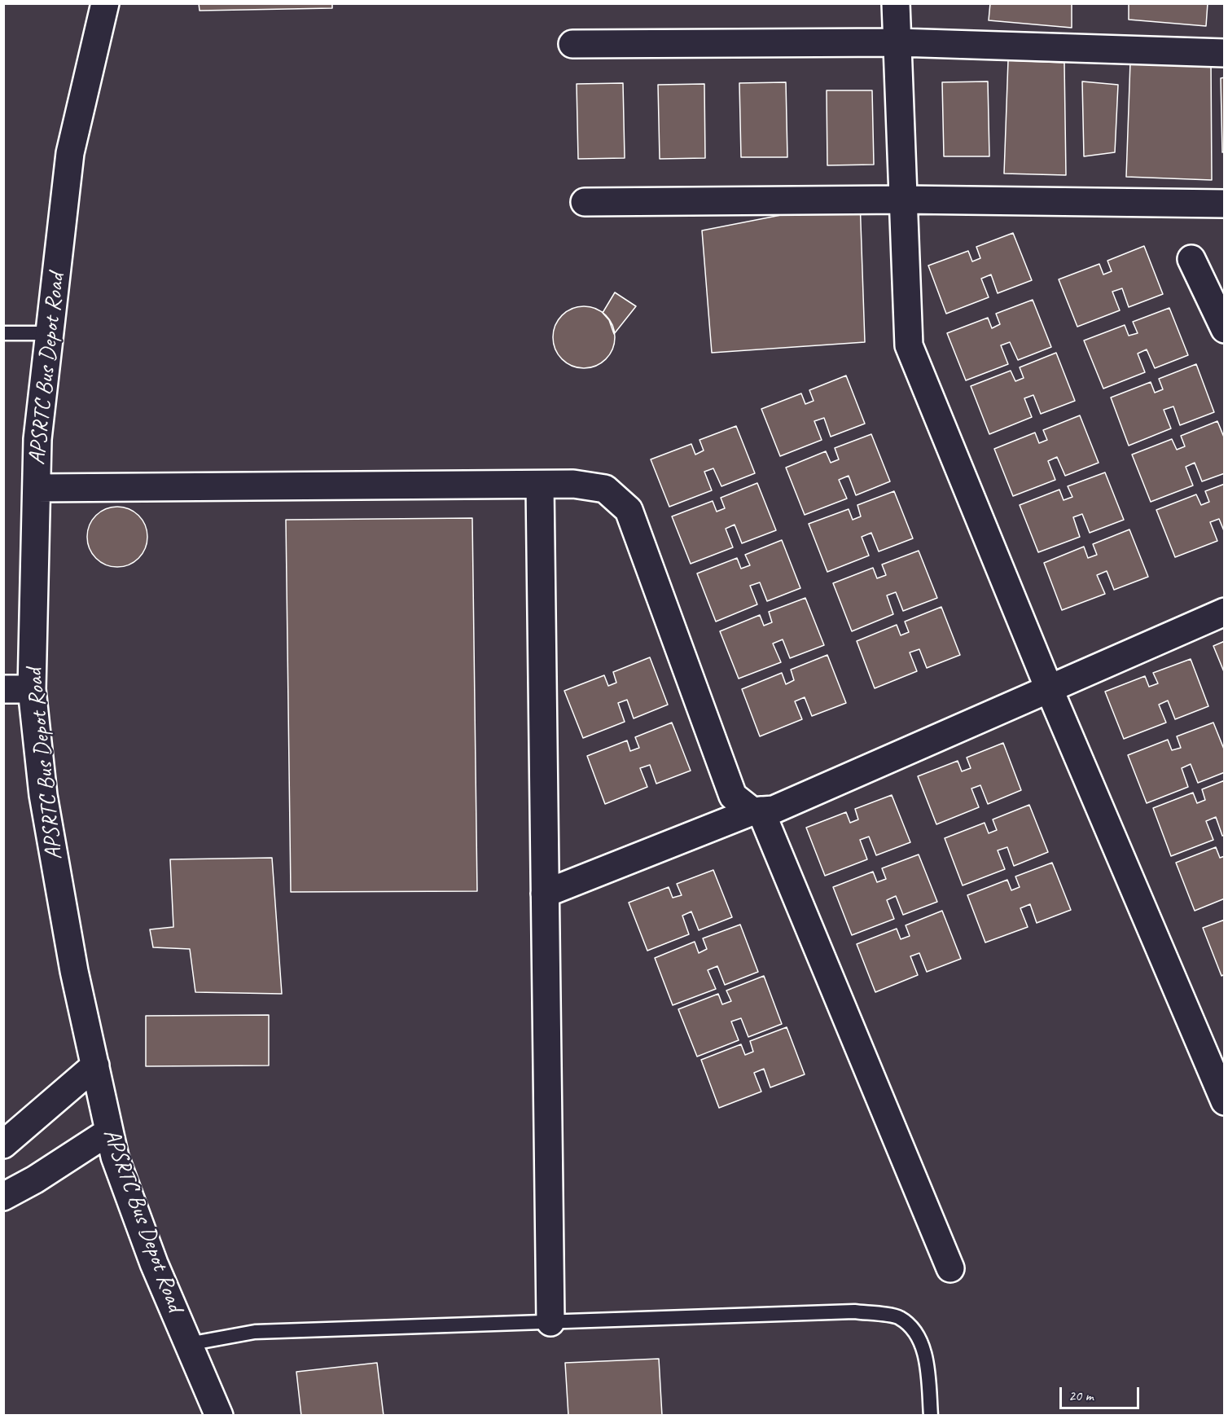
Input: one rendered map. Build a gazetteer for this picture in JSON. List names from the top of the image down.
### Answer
{
  "streets": {
    "street": ["APSRTC Bus Depot Road"]
  },
  "scale_bar": "20 m"
}
